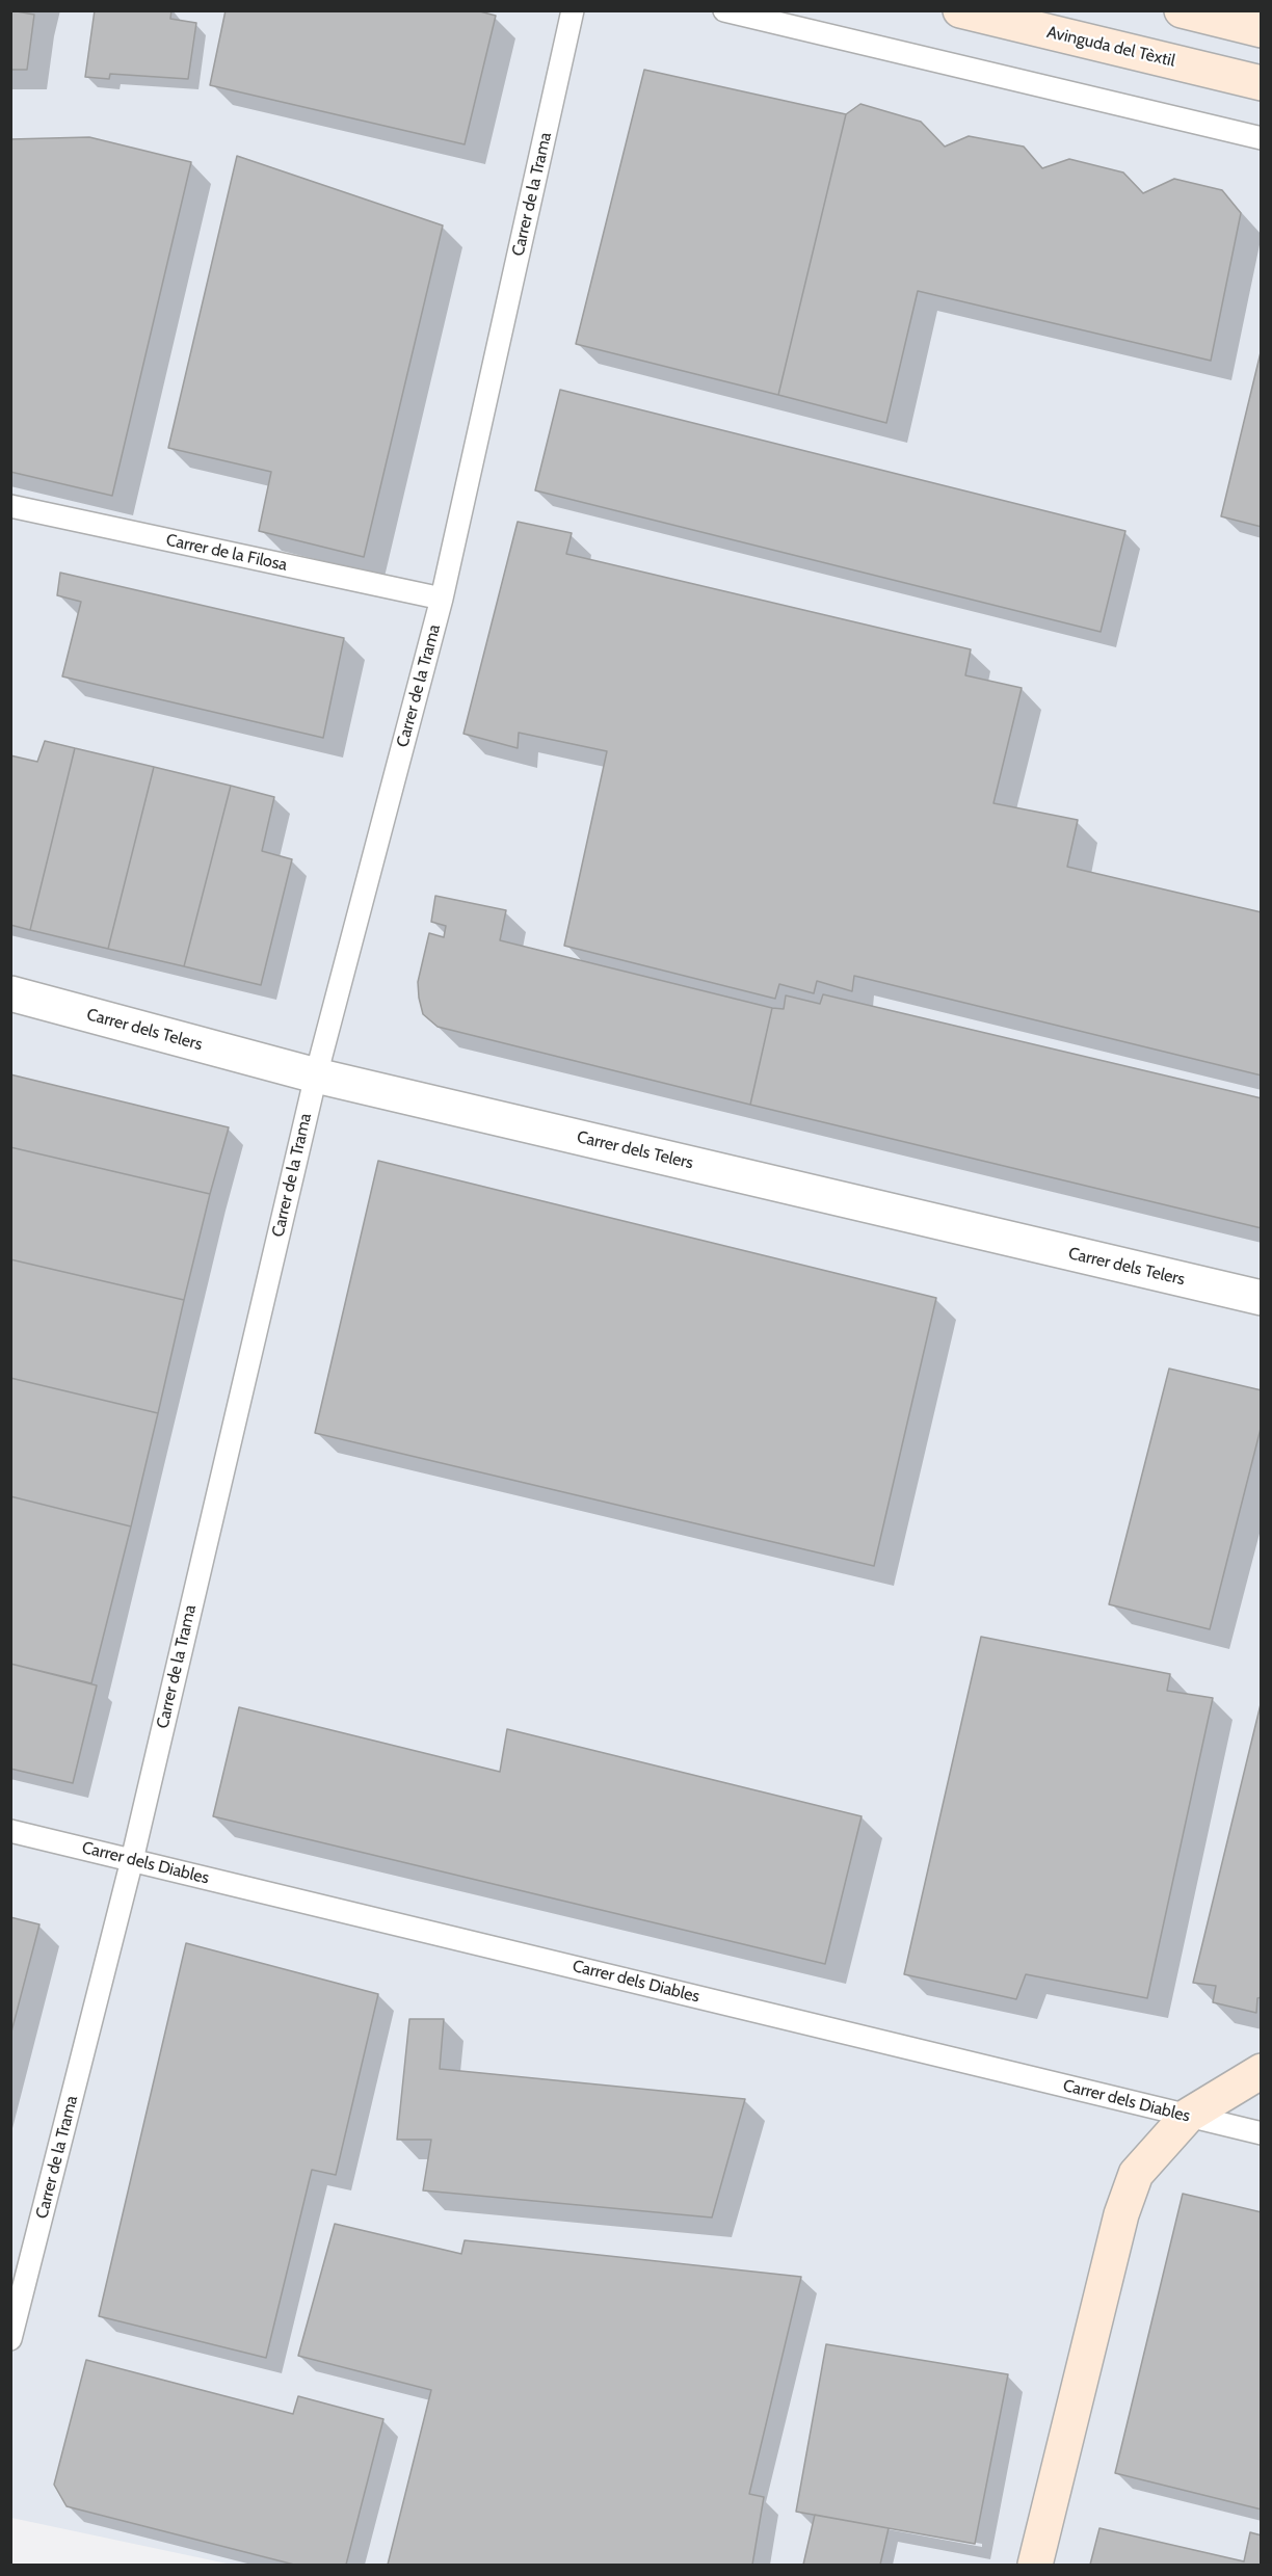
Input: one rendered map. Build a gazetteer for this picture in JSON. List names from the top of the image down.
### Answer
{
  "streets": {
    "street": ["Avinguda del Tèxtil", "Carrer dels Telers"],
    "lane": ["Carrer de la Trama", "Carrer de la Filosa", "Carrer dels Diables"]
  },
  "crossings": [
    ["Carrer de la Trama", "Carrer de la Filosa"],
    ["Carrer de la Trama", "Carrer dels Telers"],
    ["Carrer de la Trama", "Carrer dels Diables"]
  ]
}
